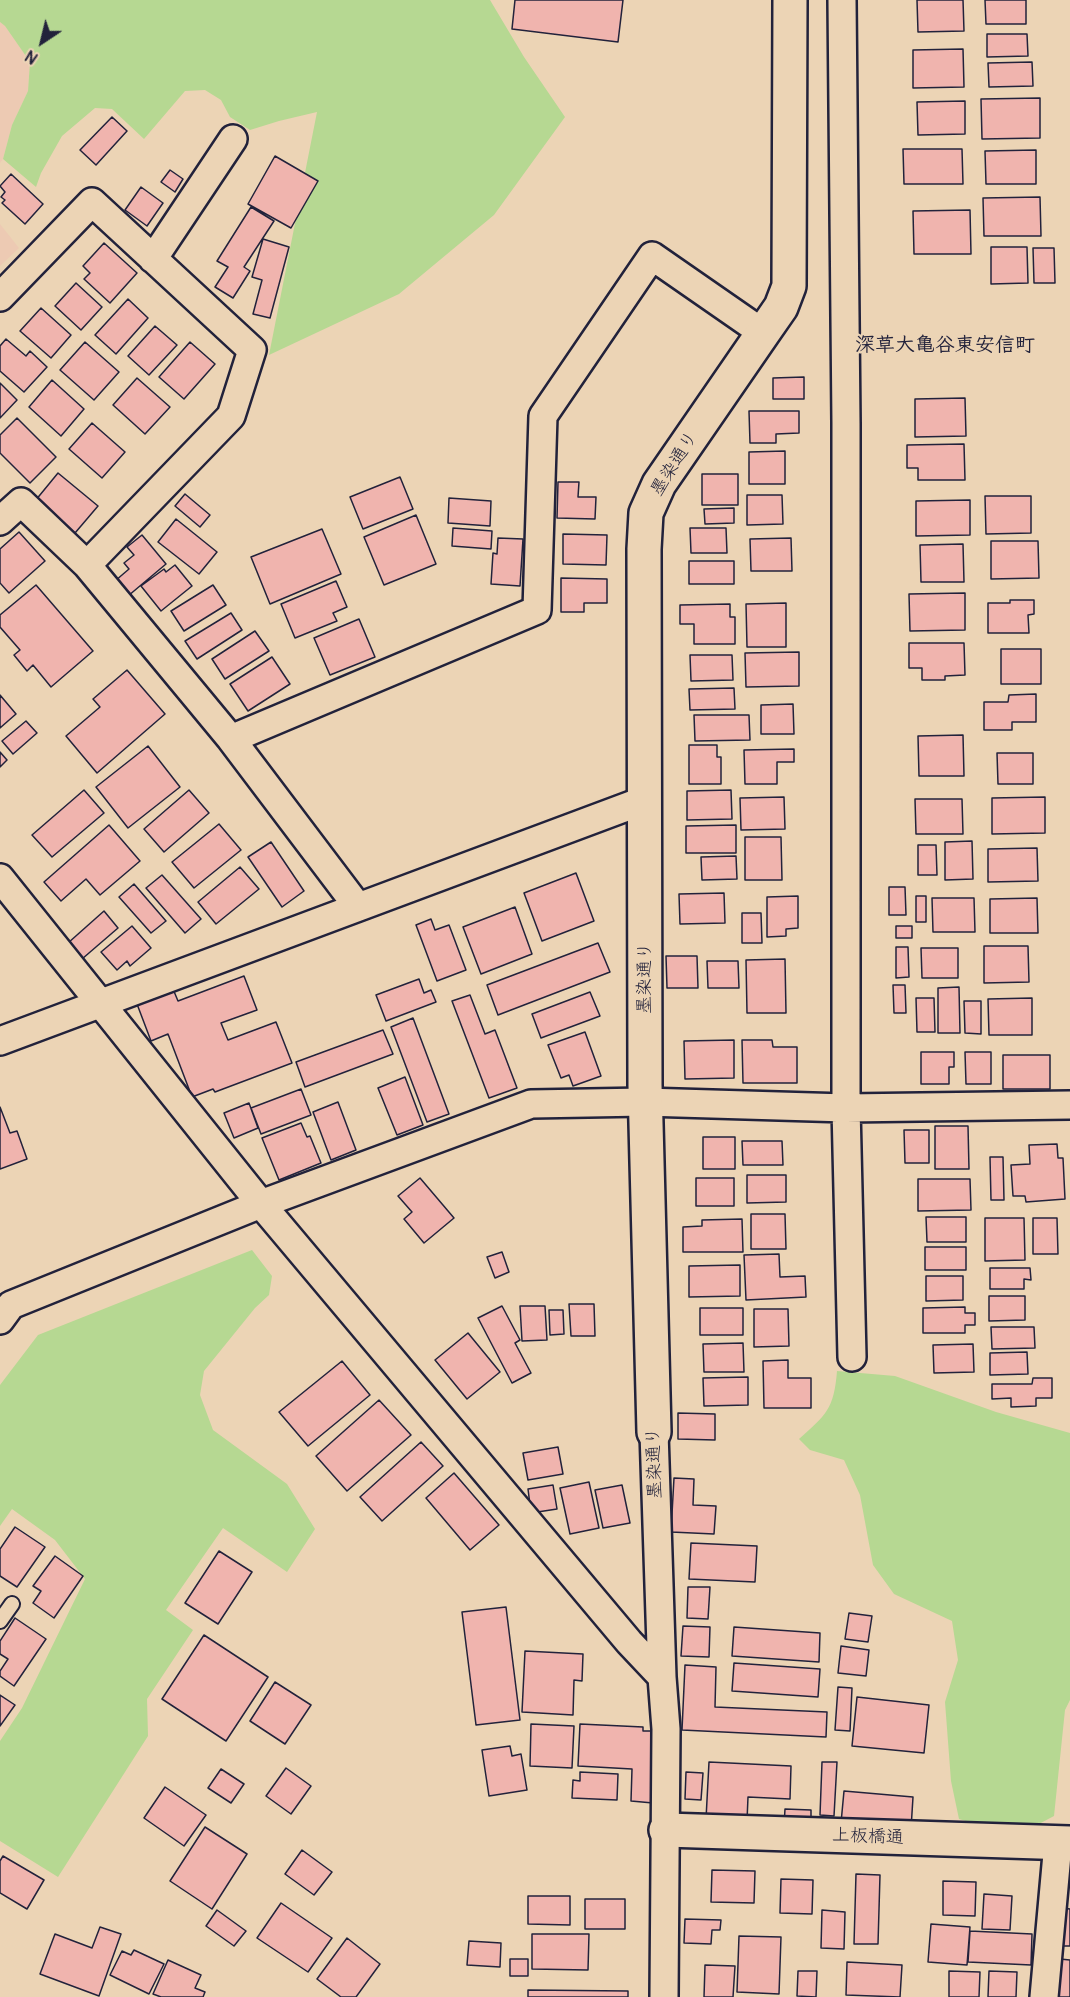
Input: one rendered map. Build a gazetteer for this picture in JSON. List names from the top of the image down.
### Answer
{
  "streets": {
    "street": ["墨染通り", "上板橋通"]
  },
  "crossings": [
    ["墨染通り", "上板橋通"]
  ],
  "districts": ["深草大亀谷東安信町"],
  "north": "bottom left"
}
